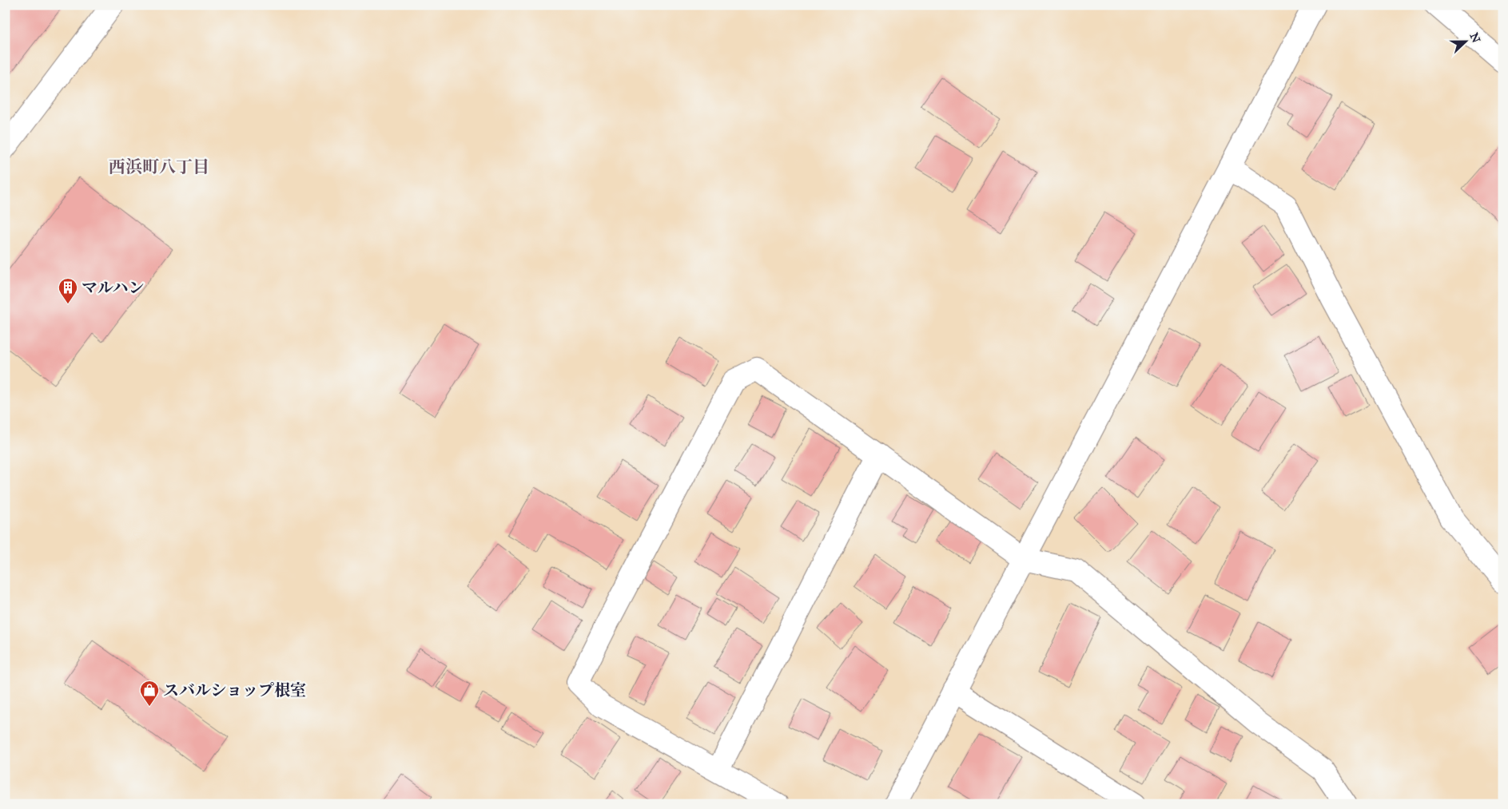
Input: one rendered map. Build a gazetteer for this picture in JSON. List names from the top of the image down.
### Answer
{
  "districts": ["西浜町八丁目"],
  "places": {
    "building": ["マルハン"],
    "shop": ["スバルショップ根室"]
  },
  "north": "right"
}
